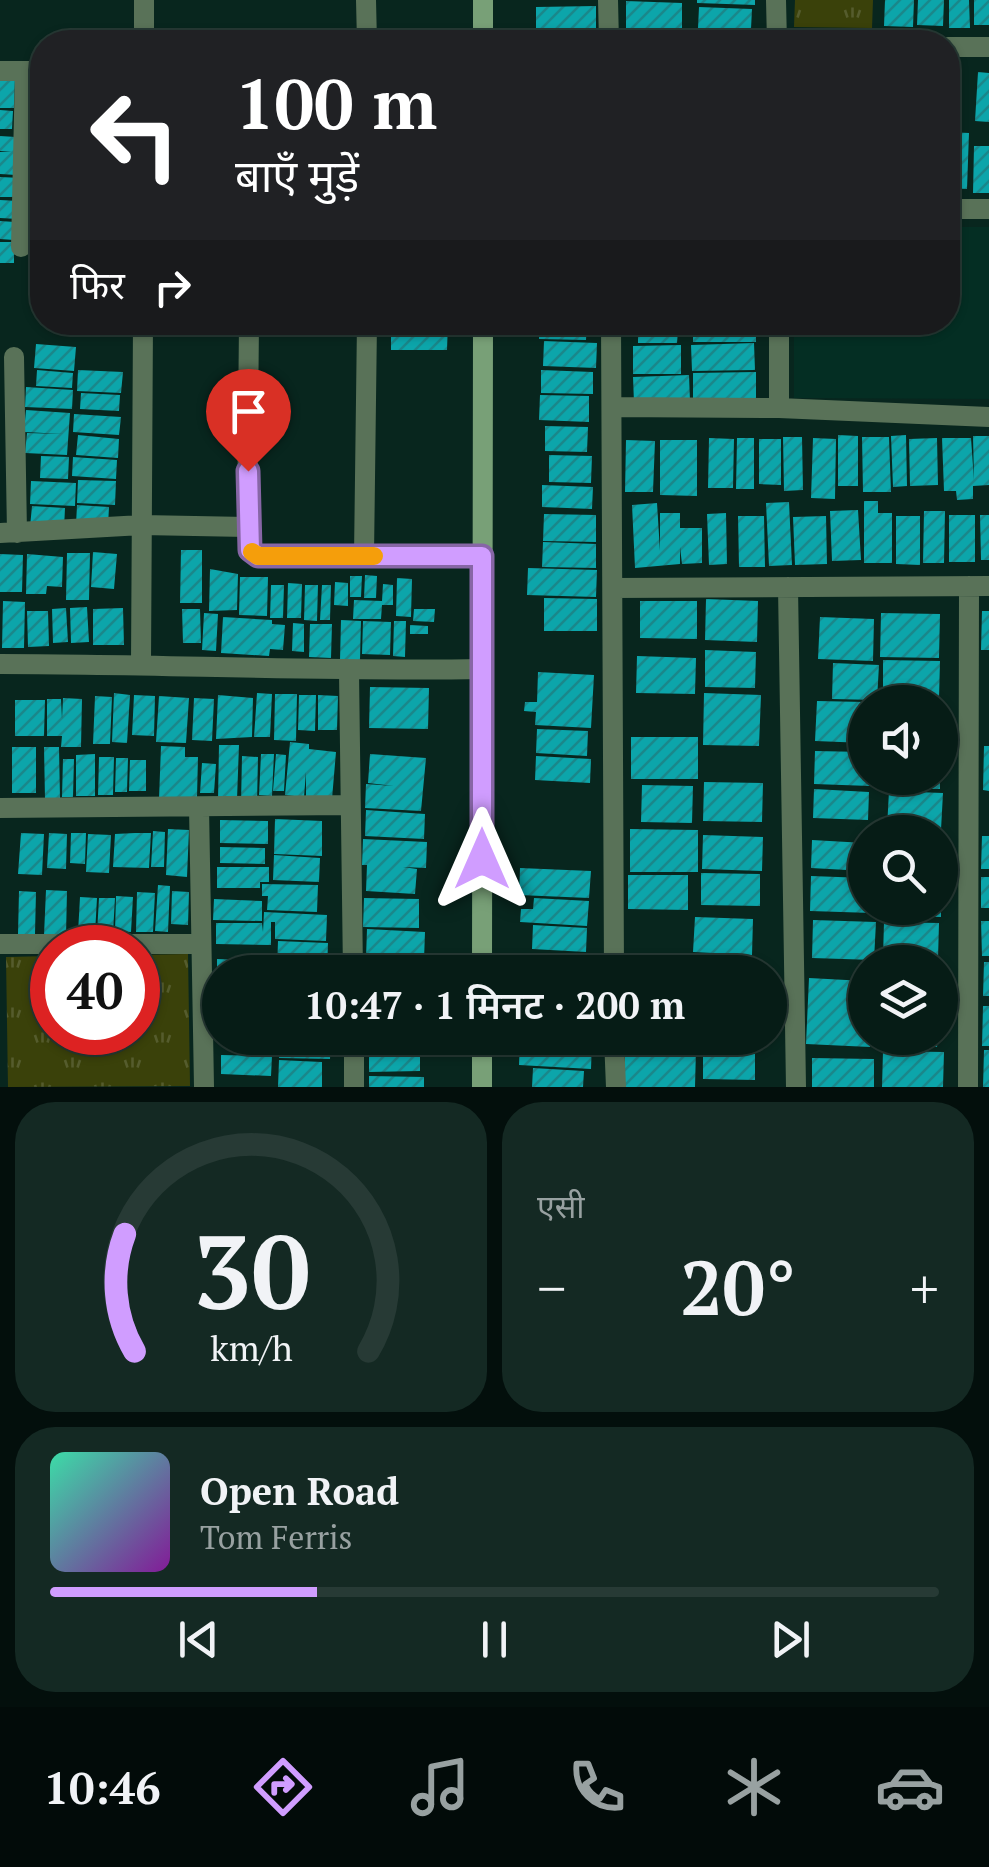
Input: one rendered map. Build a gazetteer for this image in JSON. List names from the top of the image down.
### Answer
{
  "page": {
    "turn": ["100 m", "बाएँ मुड़ें"],
    "then": "फिर",
    "limit": "40",
    "trip": "10:47 · 1 मिनट · 200 m",
    "tile": "एसी",
    "heat": ["−", "20°", "+"],
    "song": ["Open Road", "Tom Ferris"],
    "tabs": "10:46",
    "gauge": ["30", "km/h"]
  }
}
